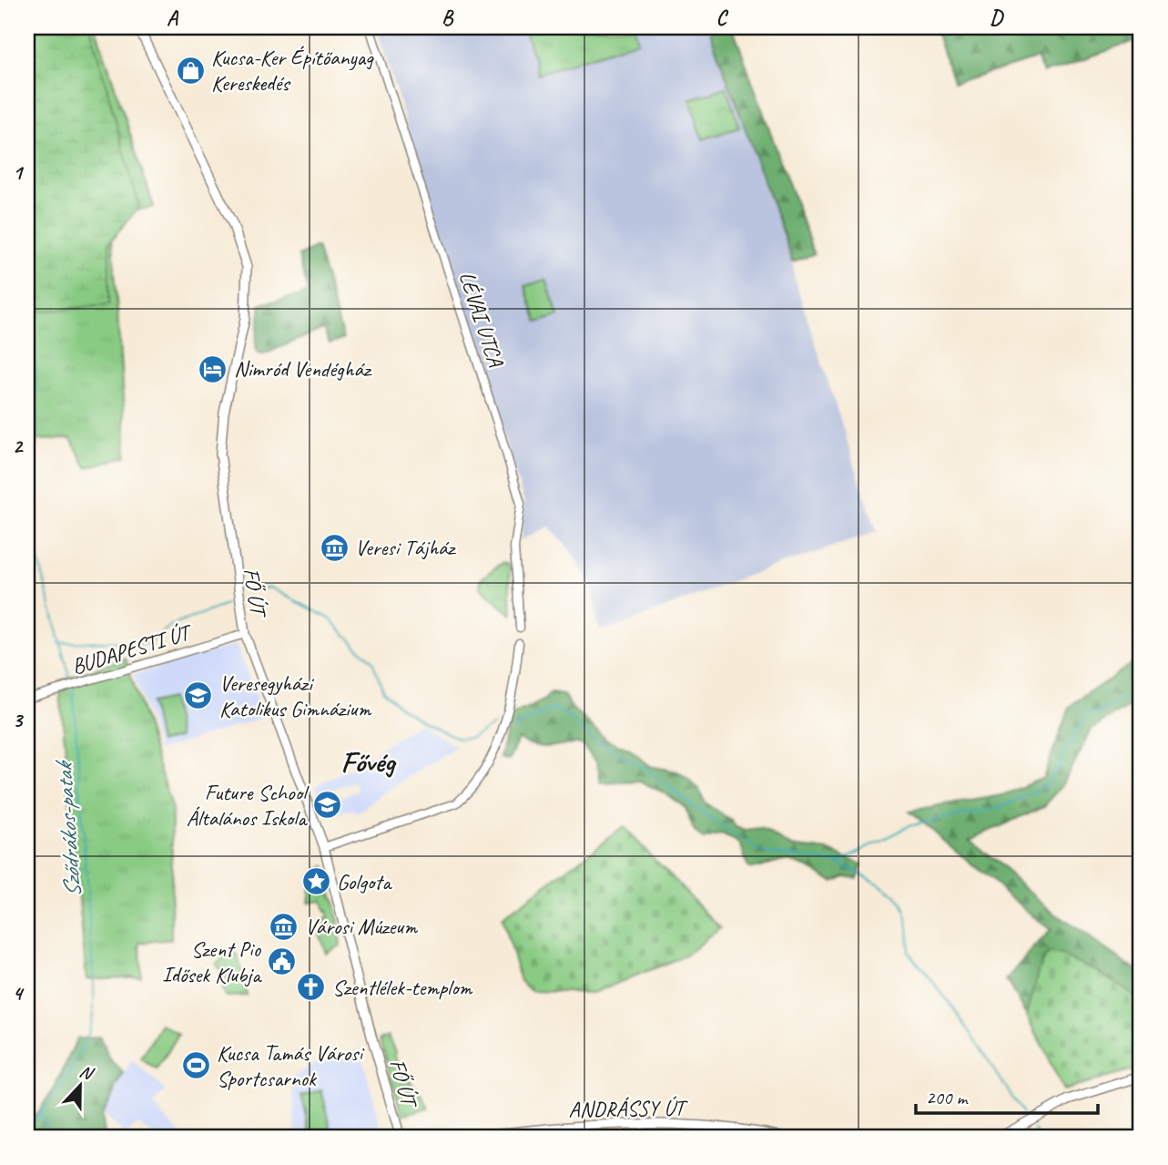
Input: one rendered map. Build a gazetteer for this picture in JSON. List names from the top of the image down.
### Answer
{
  "streets": {
    "main road": ["FŐ ÚT", "ANDRÁSSY ÚT"],
    "street": ["LÉVAI UTCA", "BUDAPESTI ÚT"]
  },
  "crossings": [
    ["FŐ ÚT", "BUDAPESTI ÚT"]
  ],
  "districts": ["Fővég"],
  "water": ["Sződrákos-patak"],
  "places": {
    "shop": ["Kucsa-Ker Építőanyag Kereskedés"],
    "hotel": ["Nimród Vendégház"],
    "museum": ["Veresi Tájház", "Városi Múzeum"],
    "school or university": ["Veresegyházi Katolikus Gimnázium", "Future School Általános Iskola"],
    "place": ["Golgota"],
    "public building": ["Szent Pio Idősek Klubja"],
    "church": ["Szentlélek-templom"],
    "sports": ["Kucsa Tamás Városi Sportcsarnok"]
  },
  "scale_bar": "200 m",
  "north": "top",
  "grid": {
    "columns": [
      "A",
      "B",
      "C",
      "D"
    ],
    "rows": [
      "1",
      "2",
      "3",
      "4"
    ]
  }
}
